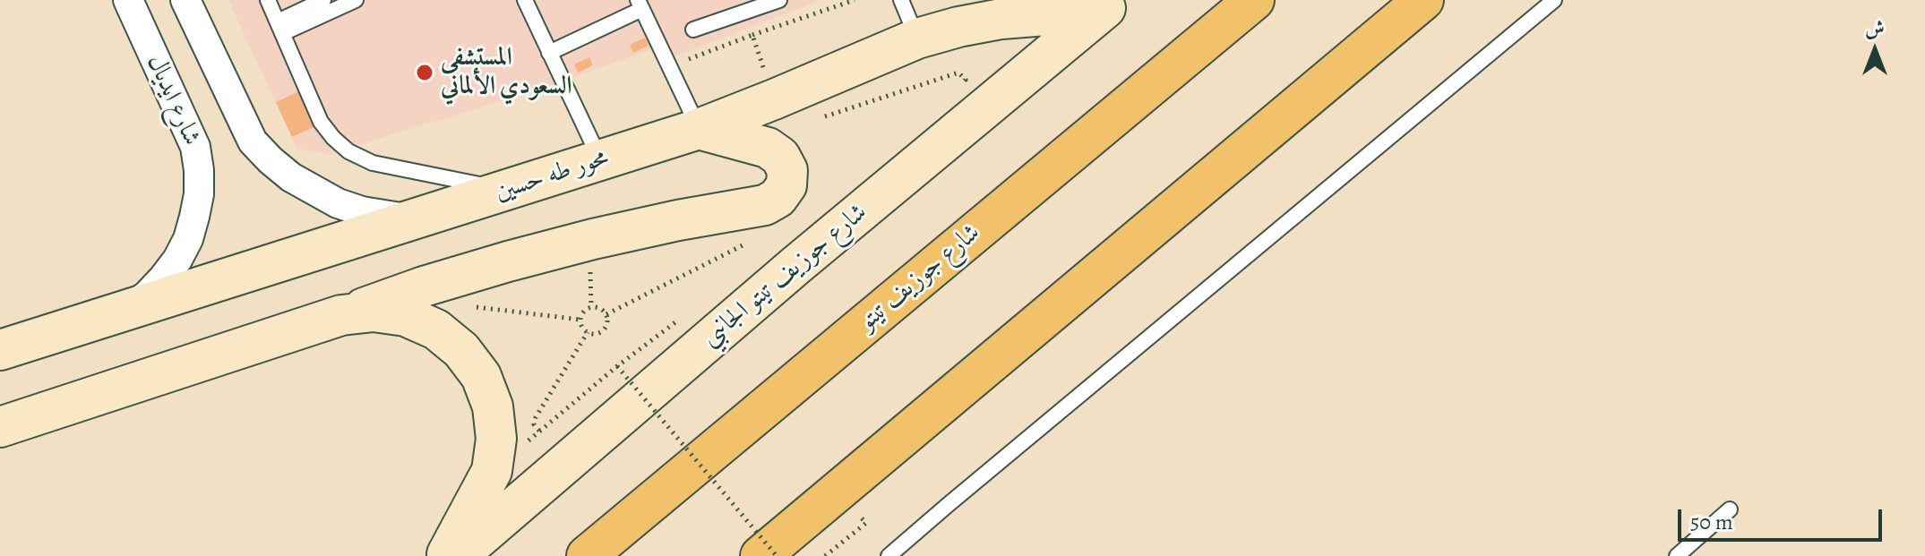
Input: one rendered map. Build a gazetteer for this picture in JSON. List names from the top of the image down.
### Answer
{
  "streets": {
    "highway": ["شارع جوزيف تيتو"],
    "street": ["شارع ايديال", "محور طه حسين", "شارع جوزيف تيتو الجانبي"]
  },
  "crossings": [
    ["شارع ايديال", "محور طه حسين"],
    ["محور طه حسين", "شارع جوزيف تيتو الجانبي"]
  ],
  "places": ["المستشفى السعودي الألماني"],
  "scale_bar": "50 m",
  "north": "top"
}
